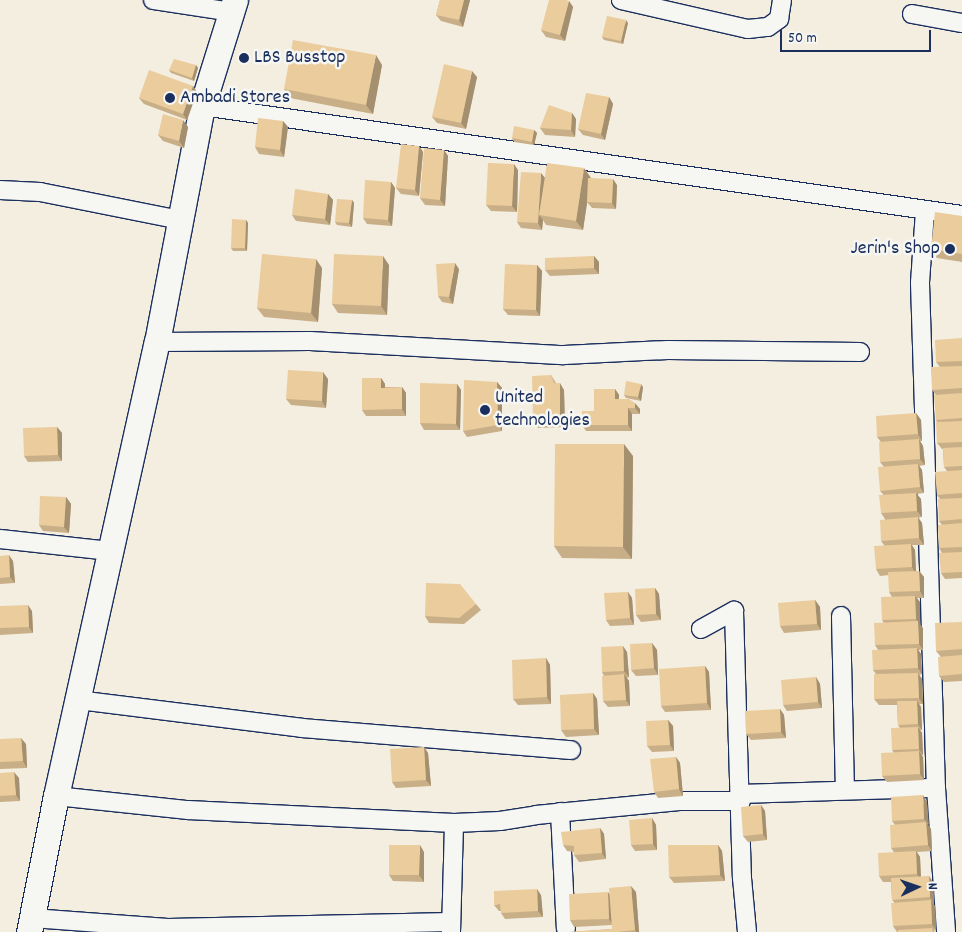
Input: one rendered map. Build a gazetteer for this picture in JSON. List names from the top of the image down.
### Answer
{
  "places": [
    "LBS Busstop",
    "Ambadi Stores",
    "Jerin's Shop",
    "United technologies"
  ],
  "scale_bar": "50 m",
  "north": "right"
}
